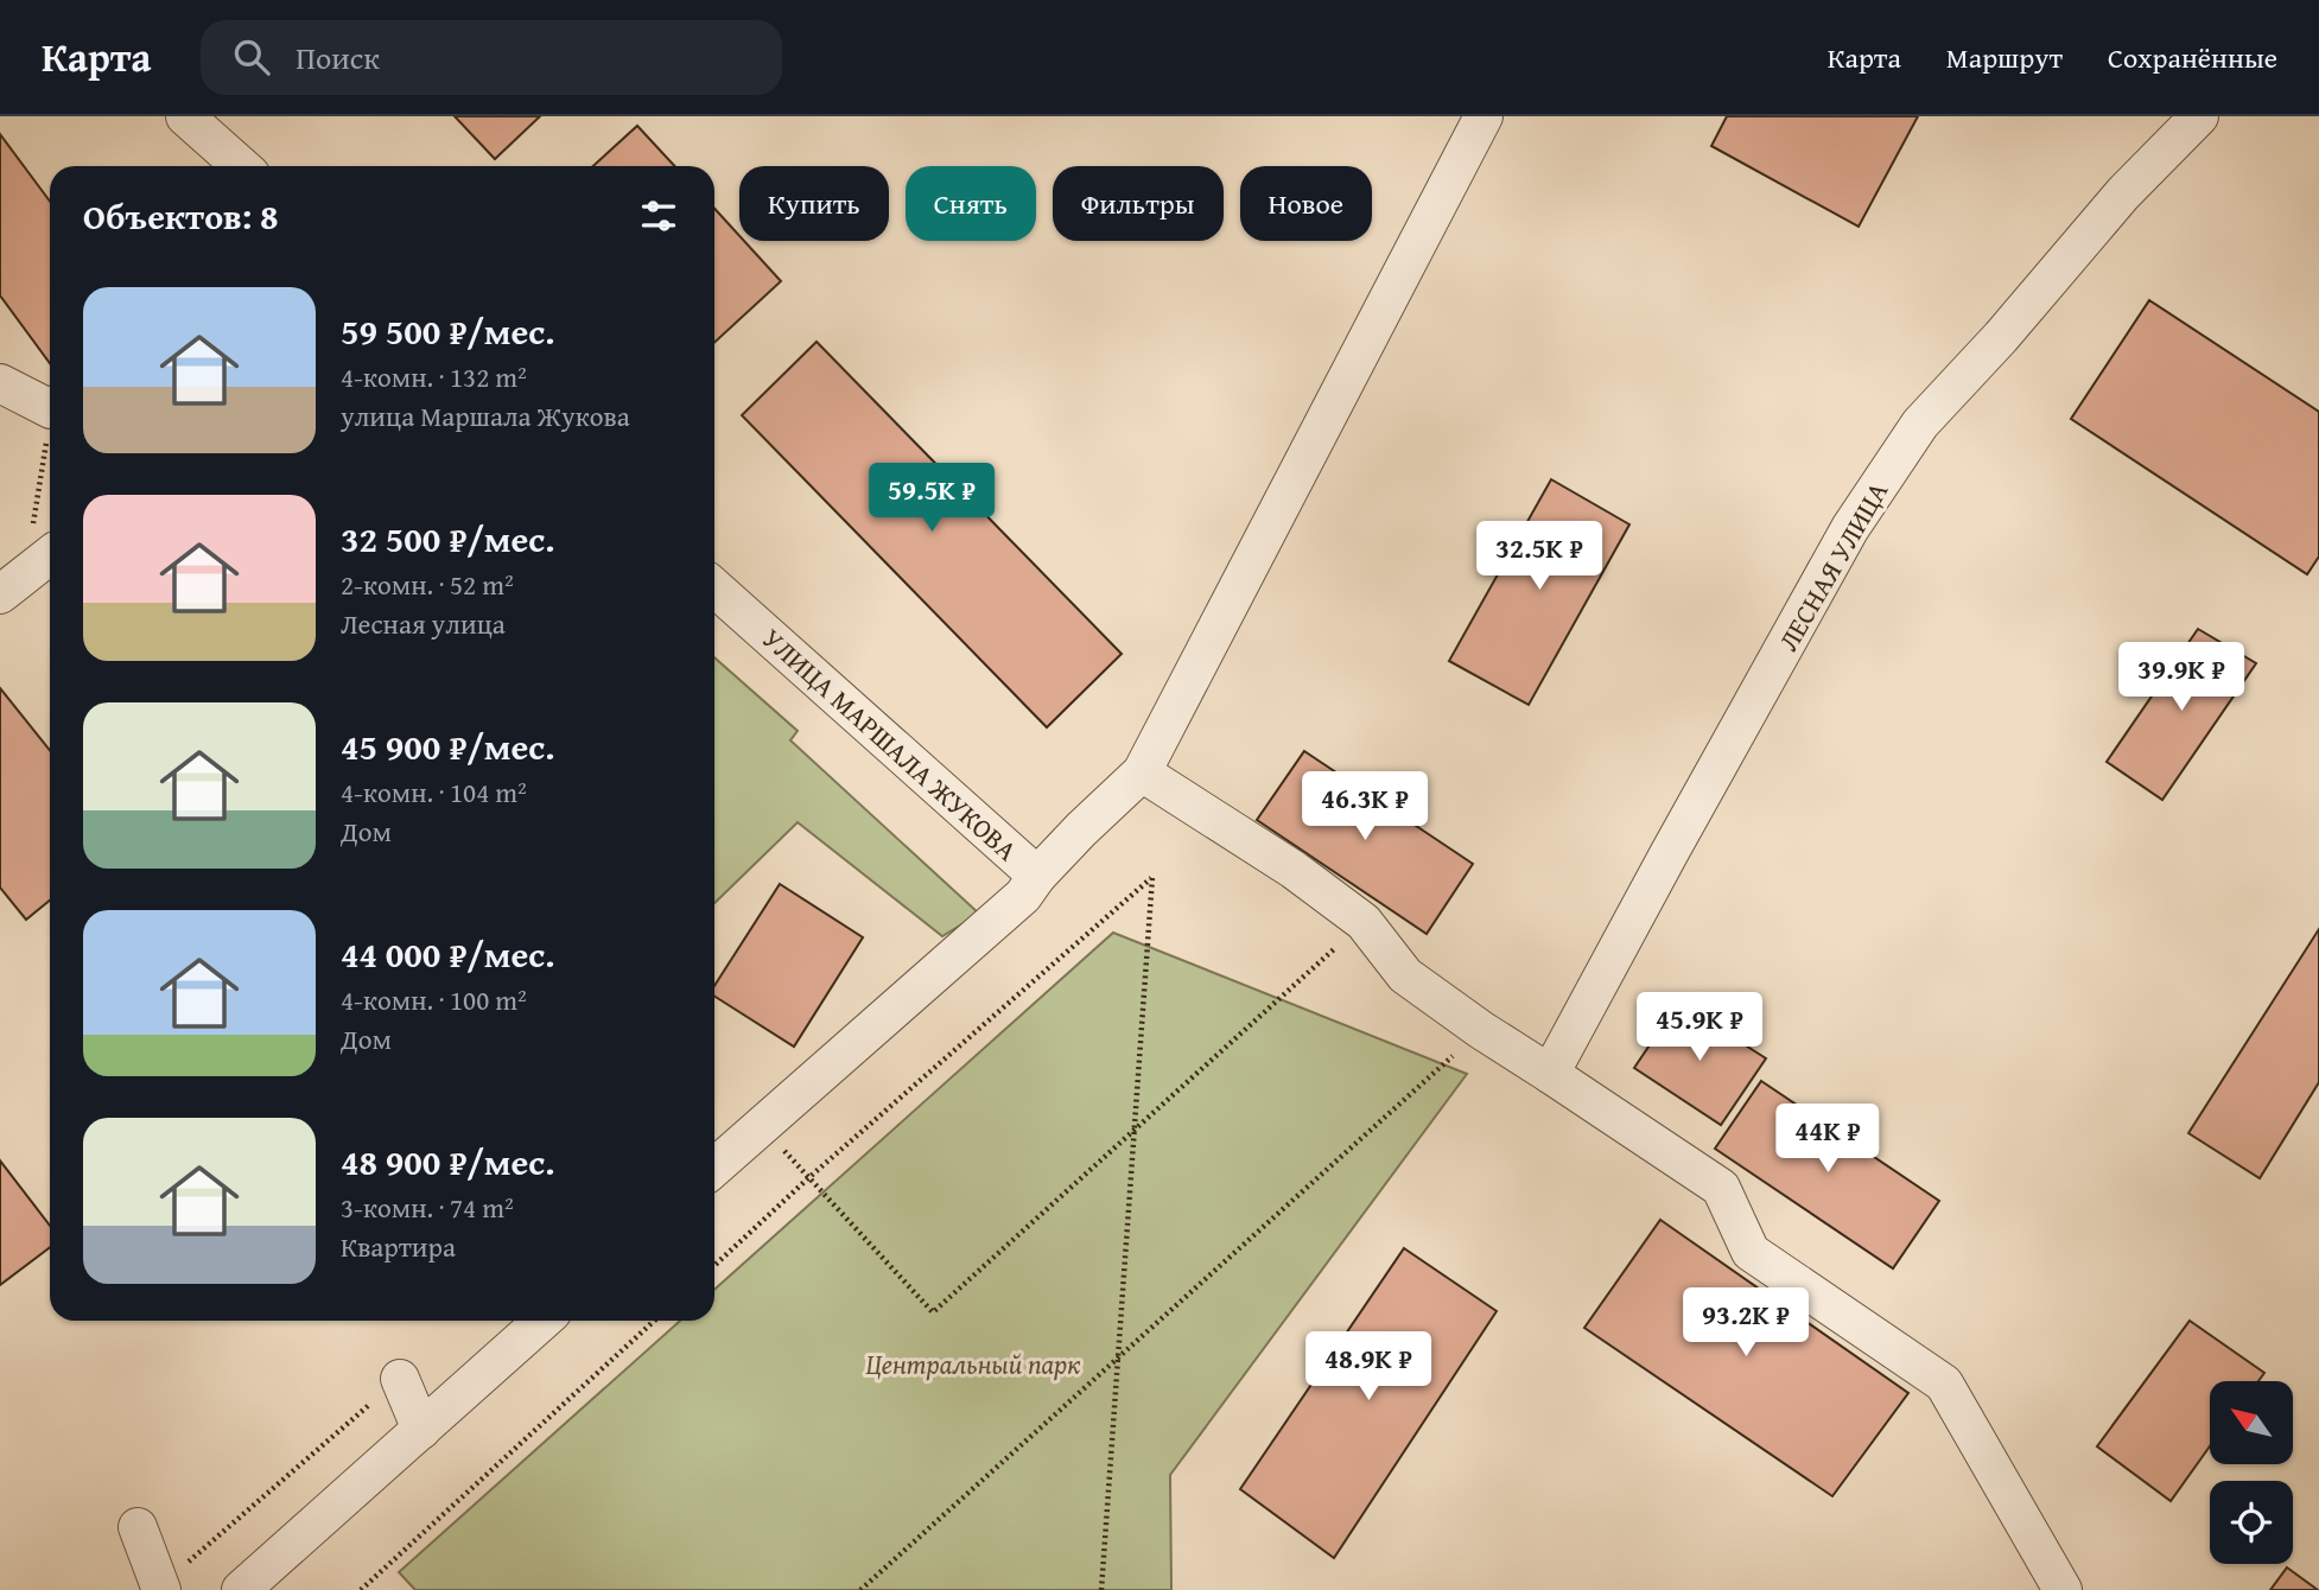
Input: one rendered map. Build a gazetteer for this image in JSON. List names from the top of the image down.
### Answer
{
  "streets": {
    "street": ["ЛЕСНАЯ УЛИЦА", "УЛИЦА МАРШАЛА ЖУКОВА"]
  },
  "parks": ["Центральный парк"],
  "north": "top left",
  "page": {
    "header": "Карта",
    "search": "Поиск",
    "nav": ["Карта", "Маршрут", "Сохранённые"],
    "chip": [
      "Купить",
      "Снять",
      "Фильтры",
      "Новое"
    ],
    "heading": "Объектов: 8",
    "list": [
      {
        "name": "59 500 ₽/мес.",
        "note": "4-комн. · 132 m² · улица Маршала Жукова"
      },
      {
        "name": "32 500 ₽/мес.",
        "note": "2-комн. · 52 m² · Лесная улица"
      },
      {
        "name": "45 900 ₽/мес.",
        "note": "4-комн. · 104 m² · Дом"
      },
      {
        "name": "44 000 ₽/мес.",
        "note": "4-комн. · 100 m² · Дом"
      },
      {
        "name": "48 900 ₽/мес.",
        "note": "3-комн. · 74 m² · Квартира"
      }
    ],
    "price": [
      "59.5K ₽",
      "32.5K ₽",
      "39.9K ₽",
      "46.3K ₽",
      "45.9K ₽",
      "44K ₽",
      "93.2K ₽",
      "48.9K ₽"
    ]
  }
}
